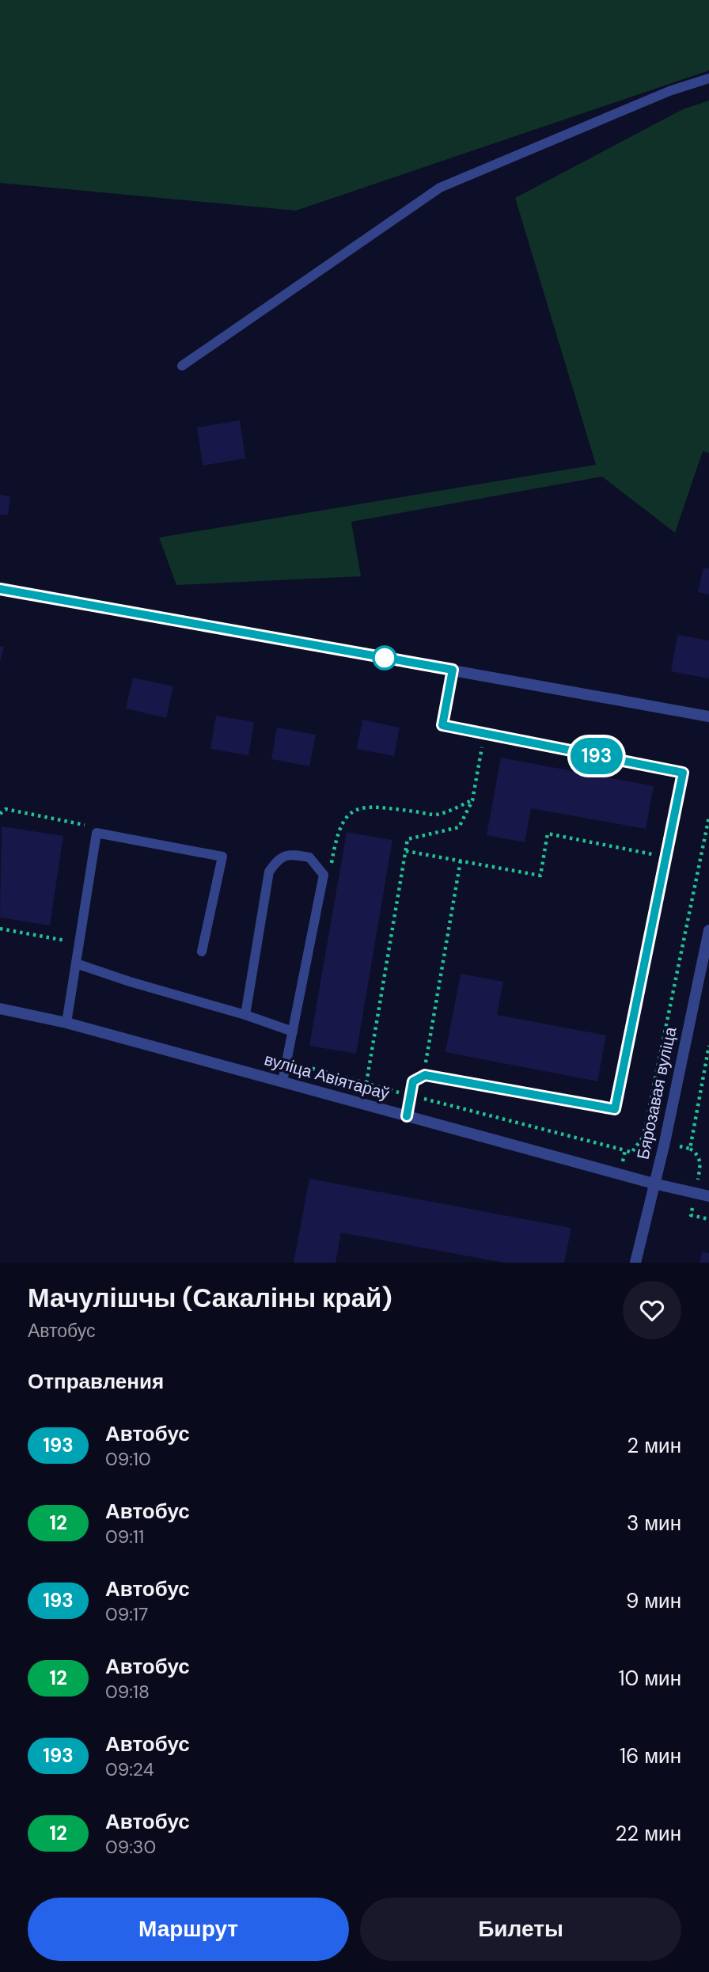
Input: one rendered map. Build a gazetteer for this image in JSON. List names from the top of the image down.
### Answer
{
  "streets": {
    "street": ["вуліца Авіятараў", "Бярозавая вуліца"]
  },
  "crossings": [
    ["вуліца Авіятараў", "Бярозавая вуліца"]
  ],
  "lines": ["bus line 193"],
  "page": {
    "on_map": "193",
    "heading": [
      ["Мачулішчы (Сакаліны край)", "Автобус"],
      "Отправления"
    ],
    "list": [
      {
        "mark": "193",
        "name": "Автобус",
        "note": "09:10",
        "value": "2 мин"
      },
      {
        "mark": "12",
        "name": "Автобус",
        "note": "09:11",
        "value": "3 мин"
      },
      {
        "mark": "193",
        "name": "Автобус",
        "note": "09:17",
        "value": "9 мин"
      },
      {
        "mark": "12",
        "name": "Автобус",
        "note": "09:18",
        "value": "10 мин"
      },
      {
        "mark": "193",
        "name": "Автобус",
        "note": "09:24",
        "value": "16 мин"
      },
      {
        "mark": "12",
        "name": "Автобус",
        "note": "09:30",
        "value": "22 мин"
      }
    ],
    "buttons": ["Маршрут", "Билеты"]
  }
}
